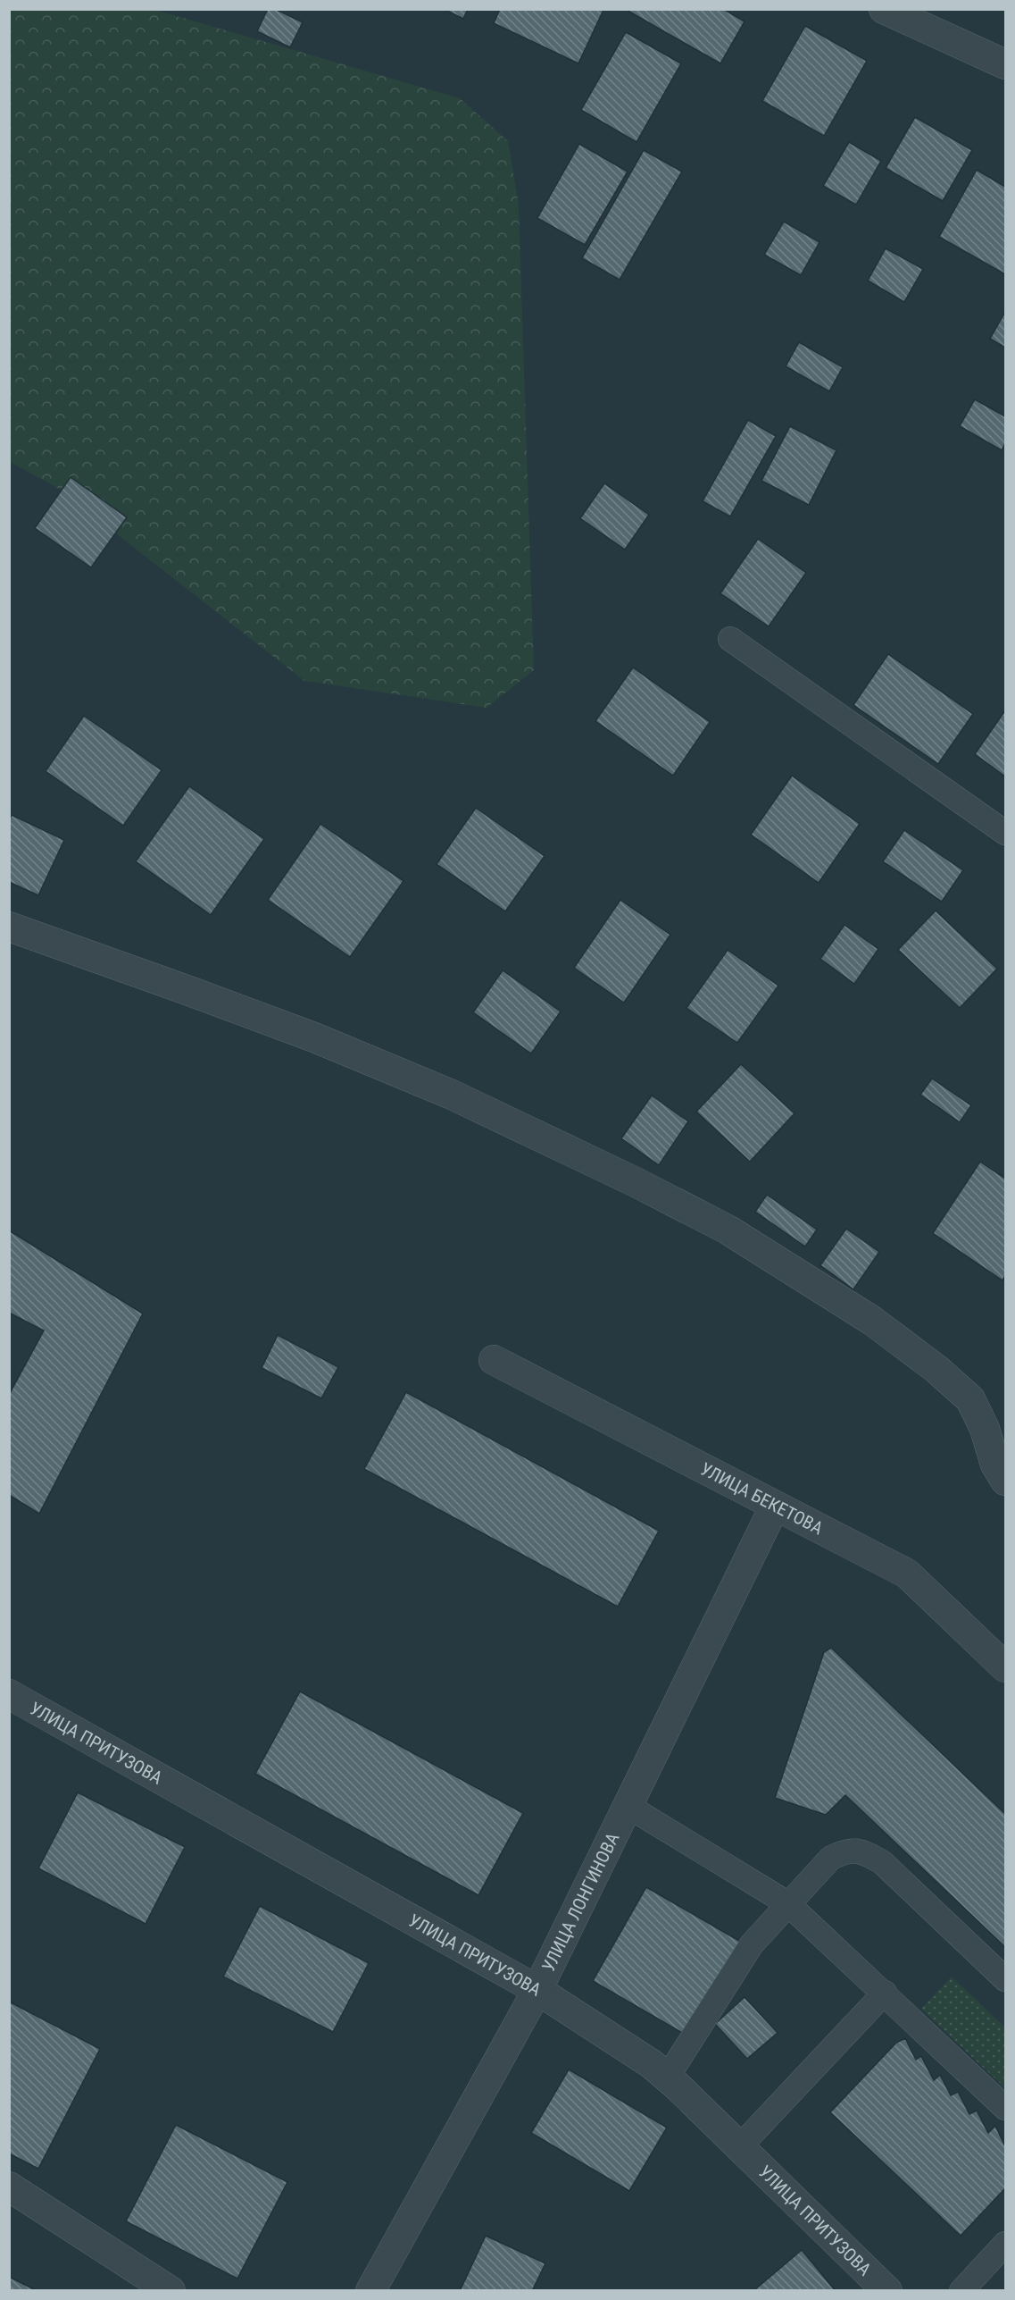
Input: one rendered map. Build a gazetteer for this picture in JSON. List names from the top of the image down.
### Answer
{
  "streets": {
    "street": ["УЛИЦА БЕКЕТОВА", "УЛИЦА ПРИТУЗОВА", "УЛИЦА ЛОНГИНОВА"]
  },
  "crossings": [
    ["УЛИЦА БЕКЕТОВА", "УЛИЦА ЛОНГИНОВА"],
    ["УЛИЦА ПРИТУЗОВА", "УЛИЦА ЛОНГИНОВА"]
  ]
}
